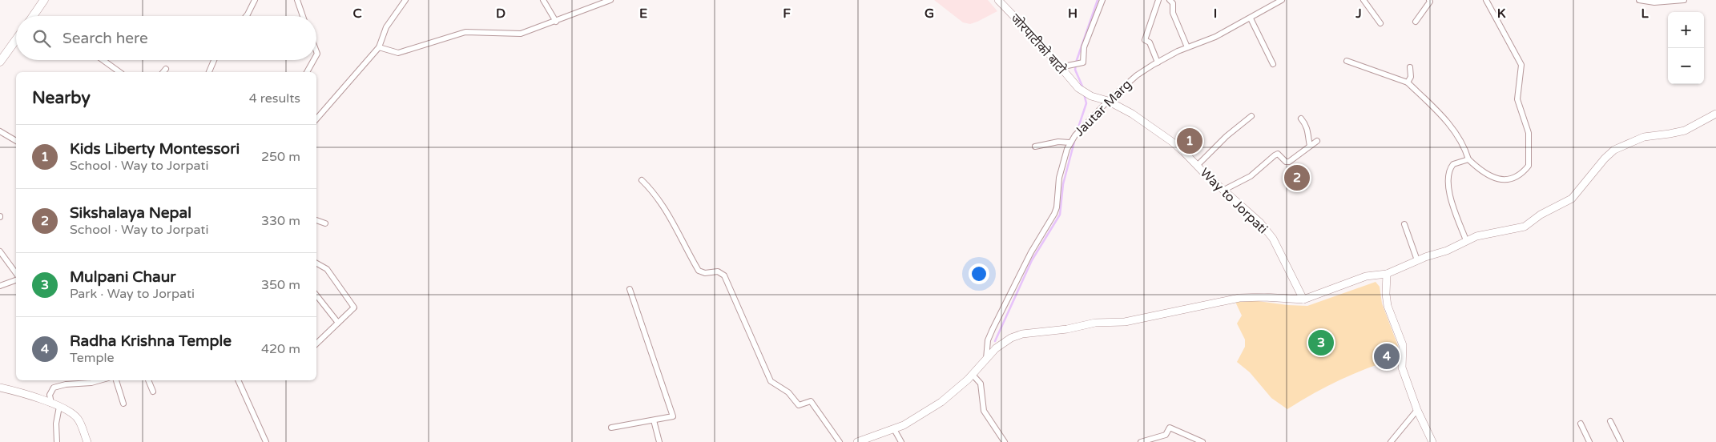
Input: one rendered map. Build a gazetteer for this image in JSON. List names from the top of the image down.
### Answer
{
  "streets": {
    "street": ["जोरपाटीको बाटो", "Jautar Marg", "Way to Jorpati"]
  },
  "crossings": [
    ["जोरपाटीको बाटो", "Way to Jorpati"],
    ["Jautar Marg", "Way to Jorpati"]
  ],
  "page": {
    "map_buttons": ["+", "−"],
    "search": "Search here",
    "heading": ["Nearby", "4 results"],
    "list": [
      {
        "mark": "1",
        "name": "Kids Liberty Montessori",
        "note": "School · Way to Jorpati",
        "value": "250 m"
      },
      {
        "mark": "2",
        "name": "Sikshalaya Nepal",
        "note": "School · Way to Jorpati",
        "value": "330 m"
      },
      {
        "mark": "3",
        "name": "Mulpani Chaur",
        "note": "Park · Way to Jorpati",
        "value": "350 m"
      },
      {
        "mark": "4",
        "name": "Radha Krishna Temple",
        "note": "Temple",
        "value": "420 m"
      }
    ],
    "pins": [
      "1",
      "2",
      "3",
      "4"
    ]
  },
  "grid": {
    "columns": [
      "C",
      "D",
      "E",
      "F",
      "G",
      "H",
      "I",
      "J",
      "K",
      "L"
    ]
  }
}
